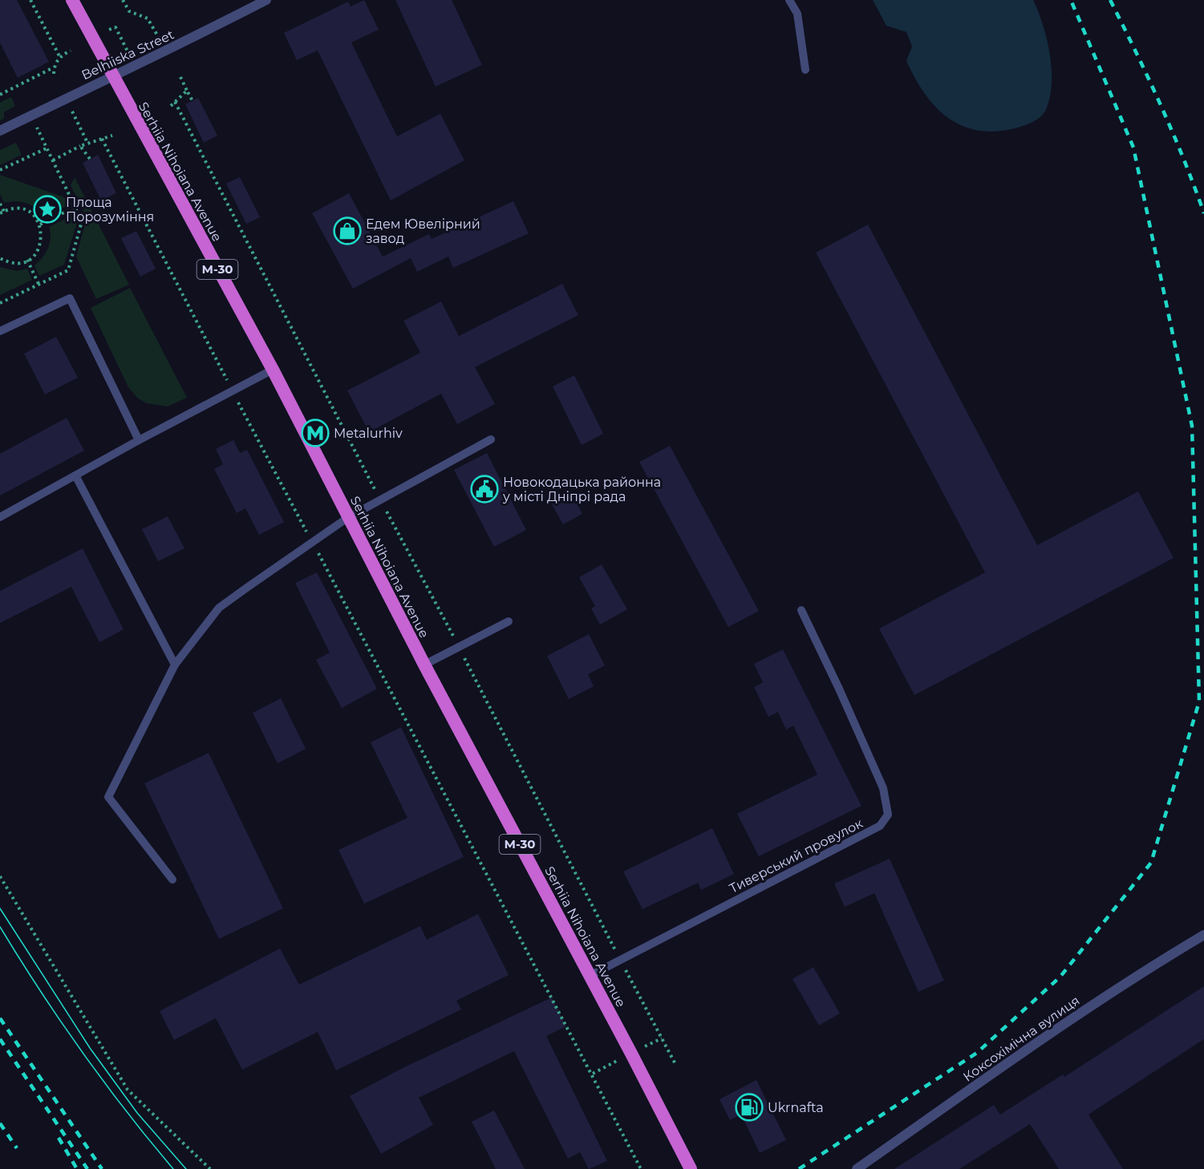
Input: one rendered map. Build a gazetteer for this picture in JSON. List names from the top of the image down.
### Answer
{
  "streets": {
    "highway": ["Serhiia Nihoiana Avenue", "М-30"],
    "street": ["Belhiiska Street", "Коксохімічна вулиця"],
    "lane": ["Тиверський провулок"]
  },
  "crossings": [
    ["Belhiiska Street", "Serhiia Nihoiana Avenue"],
    ["Serhiia Nihoiana Avenue", "Тиверський провулок"]
  ],
  "places": {
    "place": ["Площа Порозуміння"],
    "shop": ["Едем Ювелірний завод"],
    "metro station": ["Metalurhiv"],
    "public building": ["Новокодацька районна у місті Дніпрі рада"],
    "fuel station": ["Ukrnafta"]
  }
}
